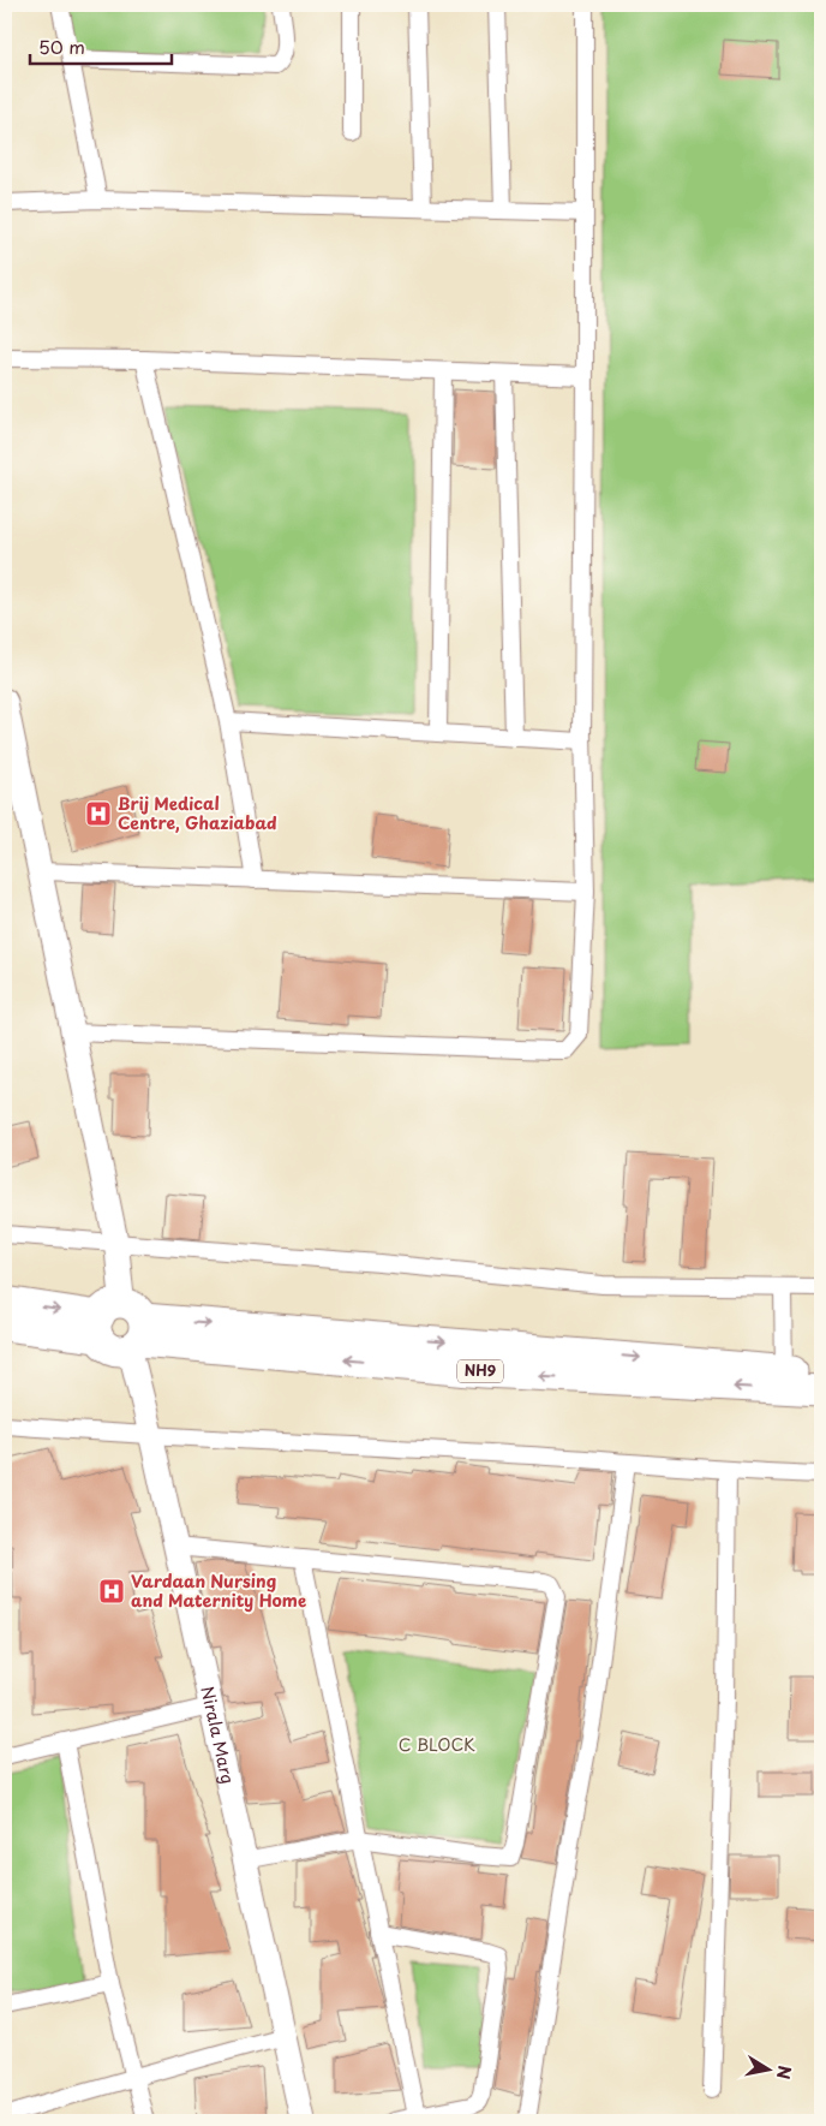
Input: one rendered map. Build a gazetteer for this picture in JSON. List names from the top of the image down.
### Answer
{
  "streets": {
    "highway": ["NH9"],
    "street": ["Nirala Marg"]
  },
  "crossings": [
    ["NH9", "Nirala Marg"]
  ],
  "parks": ["C BLOCK"],
  "places": {
    "hospital": ["Brij Medical Centre, Ghaziabad", "Vardaan Nursing and Maternity Home"]
  },
  "scale_bar": "50 m",
  "north": "right"
}
